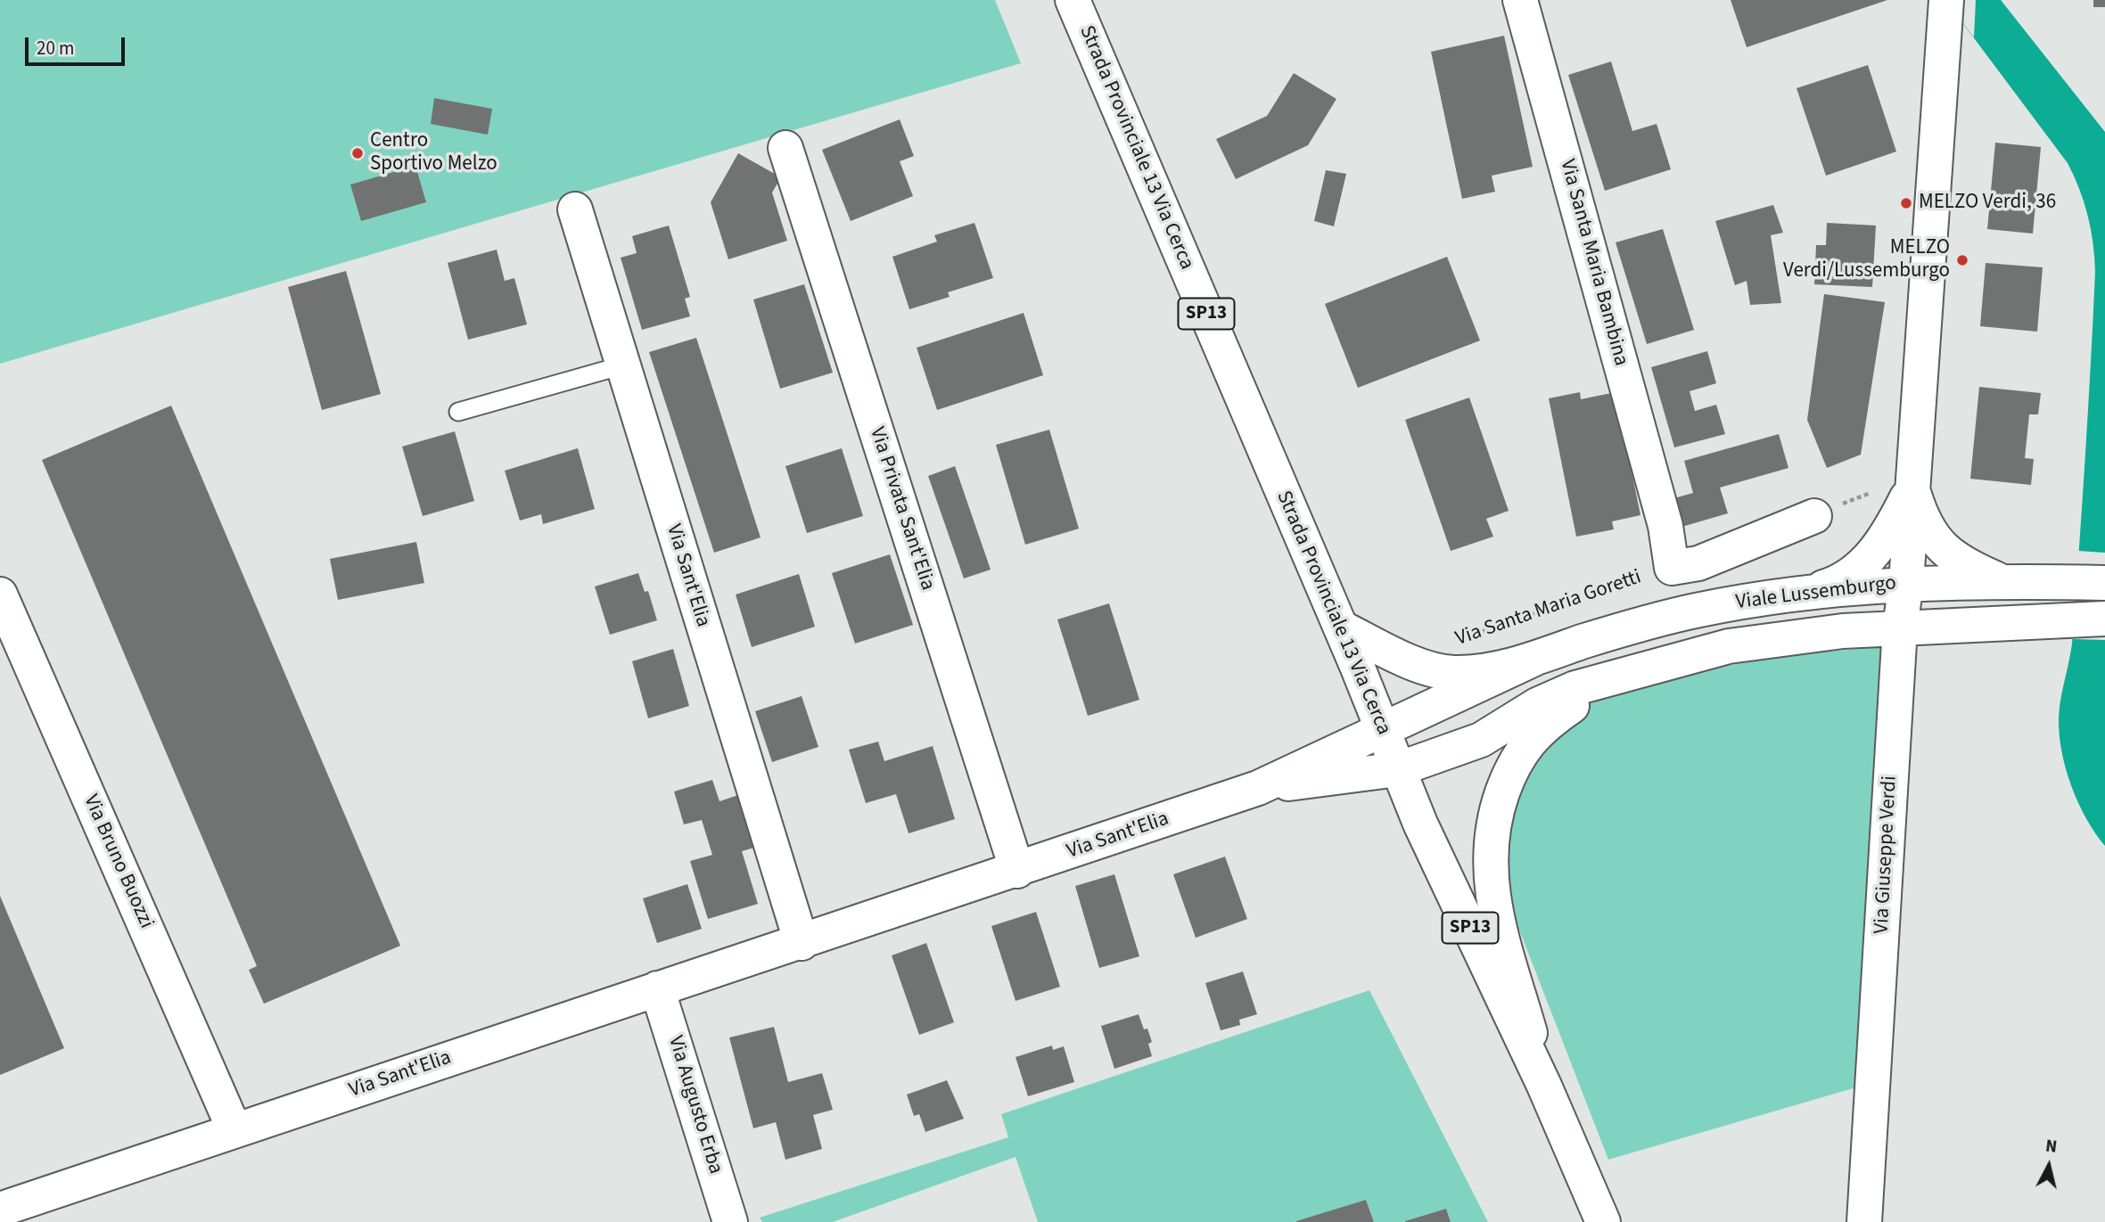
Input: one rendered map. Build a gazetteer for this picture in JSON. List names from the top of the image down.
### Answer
{
  "streets": {
    "street": [
      "Strada Provinciale 13 Via Cerca",
      "Via Santa Maria Bambina",
      "SP13",
      "Via Privata Sant'Elia",
      "Via Sant'Elia",
      "Viale Lussemburgo",
      "Via Giuseppe Verdi",
      "Via Bruno Buozzi",
      "Via Augusto Erba"
    ],
    "path": ["Via Santa Maria Goretti"]
  },
  "crossings": [
    ["Strada Provinciale 13 Via Cerca", "Via Sant'Elia"],
    ["Strada Provinciale 13 Via Cerca", "Viale Lussemburgo"],
    ["Via Santa Maria Bambina", "Via Santa Maria Goretti"],
    ["Via Privata Sant'Elia", "Via Sant'Elia"],
    ["Via Sant'Elia", "Viale Lussemburgo"],
    ["Via Sant'Elia", "Via Bruno Buozzi"],
    ["Via Sant'Elia", "Via Augusto Erba"],
    ["Viale Lussemburgo", "Via Giuseppe Verdi"]
  ],
  "places": ["Centro Sportivo Melzo", "MELZO Verdi, 36", "MELZO Verdi/Lussemburgo"],
  "scale_bar": "20 m",
  "north": "top"
}
